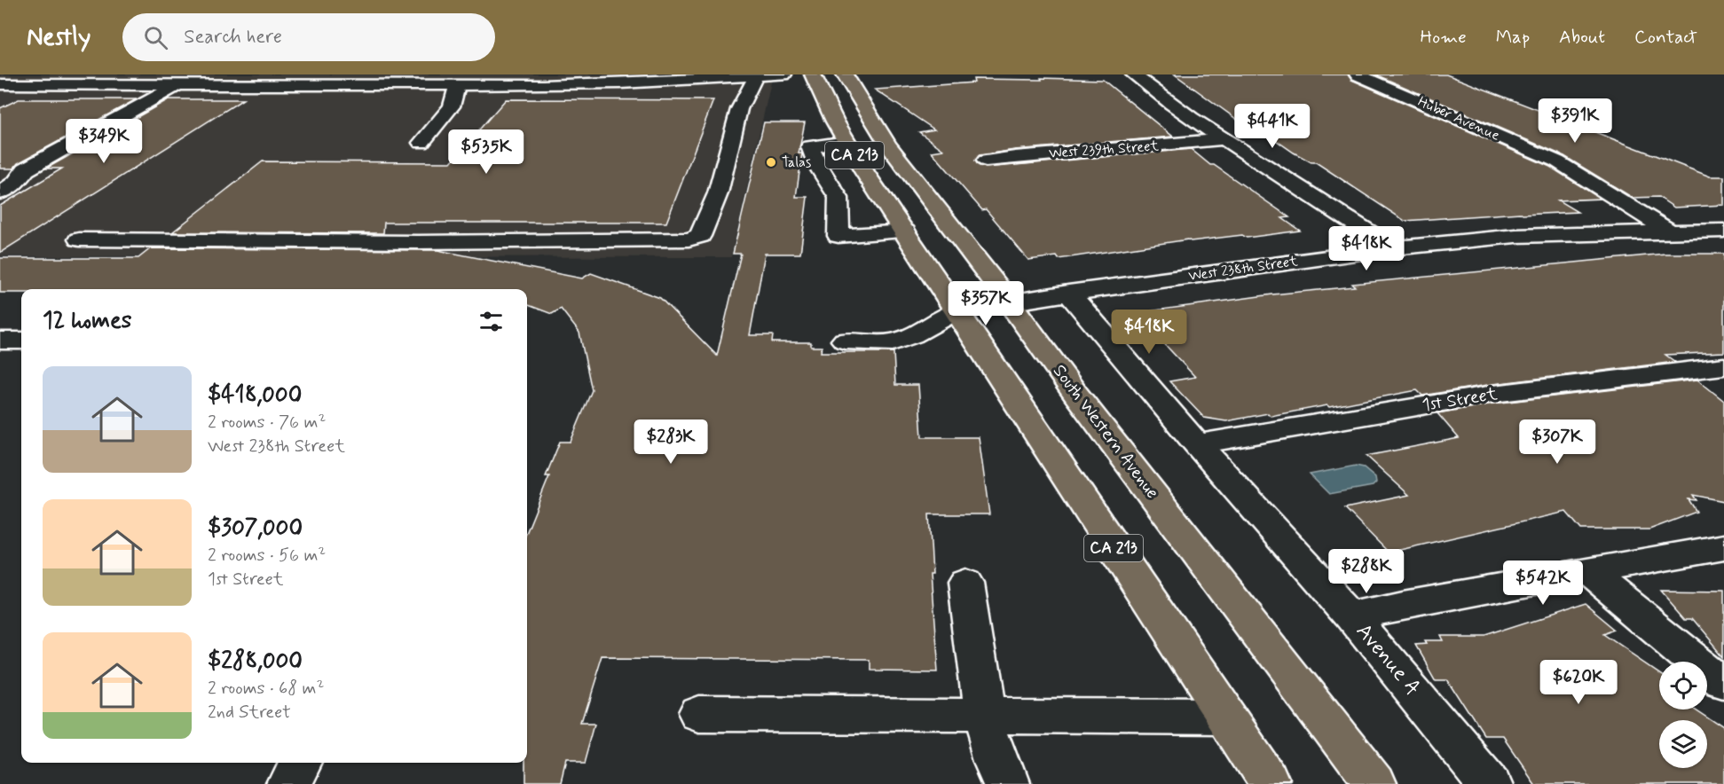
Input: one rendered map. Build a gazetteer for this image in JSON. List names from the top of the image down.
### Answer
{
  "streets": {
    "main road": ["CA 213", "South Western Avenue"],
    "street": [
      "Huber Avenue",
      "West 239th Street",
      "West 238th Street",
      "1st Street",
      "Avenue A"
    ]
  },
  "crossings": [
    ["Huber Avenue", "West 238th Street"],
    ["CA 213", "West 238th Street"],
    ["West 238th Street", "South Western Avenue"],
    ["West 238th Street", "Avenue A"],
    ["1st Street", "Avenue A"]
  ],
  "places": ["Talas"],
  "page": {
    "header": "Nestly",
    "search": "Search here",
    "nav": [
      "Home",
      "Map",
      "About",
      "Contact"
    ],
    "price": [
      "$391K",
      "$441K",
      "$349K",
      "$535K",
      "$418K",
      "$357K",
      "$418K",
      "$283K",
      "$307K",
      "$288K",
      "$542K",
      "$620K"
    ],
    "heading": "12 homes",
    "list": [
      {
        "name": "$418,000",
        "note": "2 rooms · 76 m² · West 238th Street"
      },
      {
        "name": "$307,000",
        "note": "2 rooms · 56 m² · 1st Street"
      },
      {
        "name": "$288,000",
        "note": "2 rooms · 68 m² · 2nd Street"
      }
    ]
  }
}
